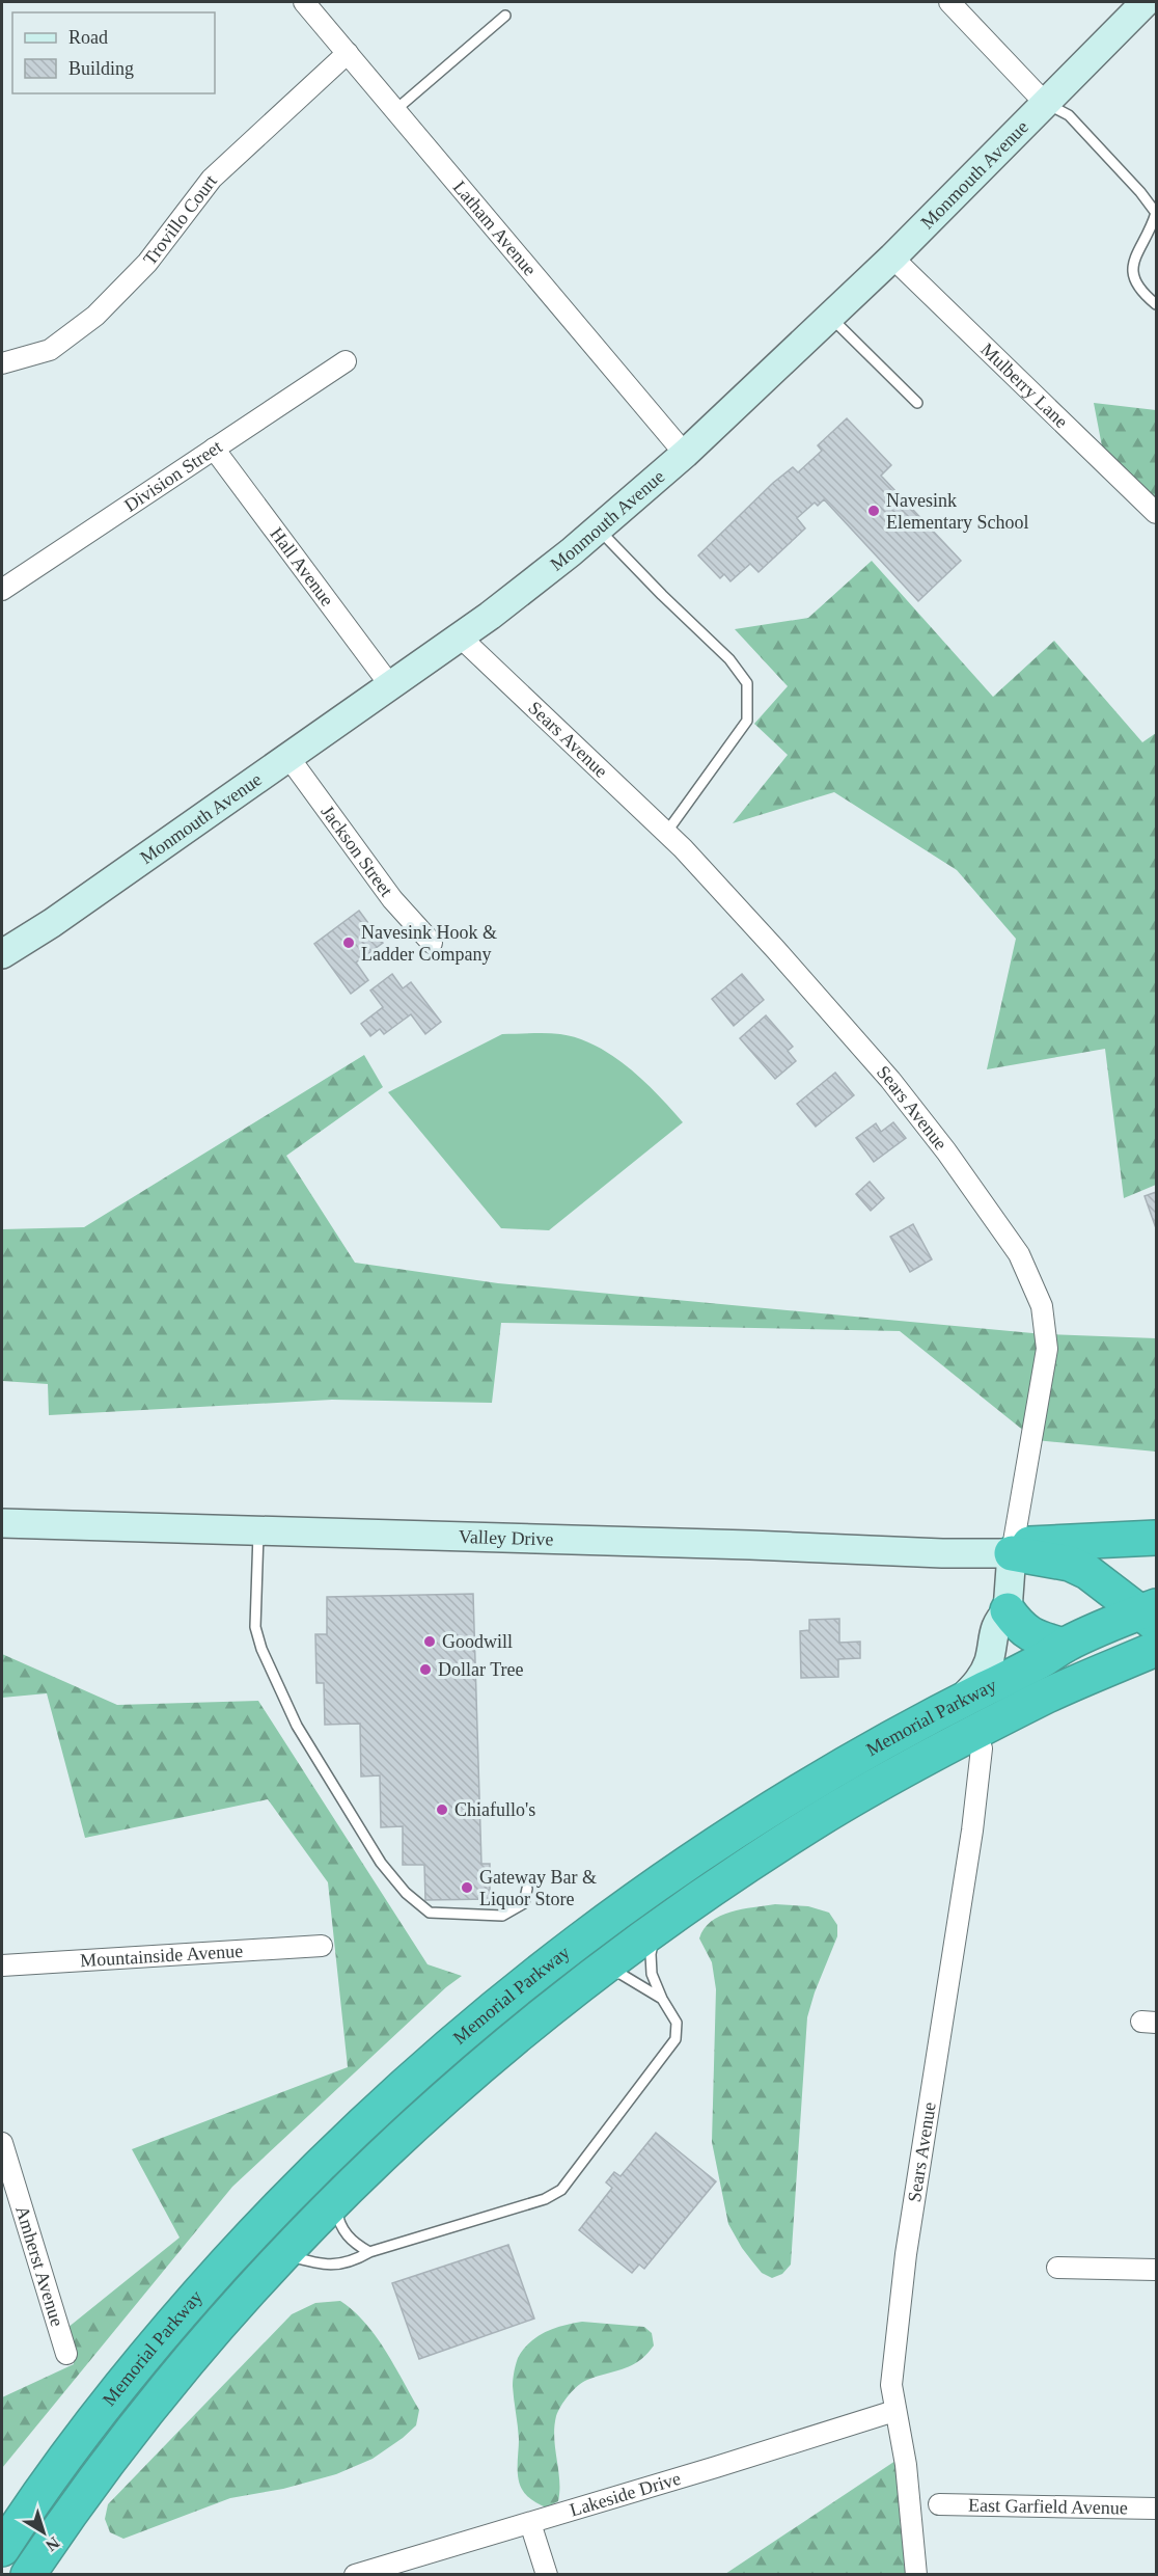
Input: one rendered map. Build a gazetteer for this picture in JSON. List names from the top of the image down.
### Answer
{
  "streets": {
    "highway": ["Memorial Parkway"],
    "street": [
      "Monmouth Avenue",
      "Trovillo Court",
      "Latham Avenue",
      "Mulberry Lane",
      "Division Street",
      "Hall Avenue",
      "Sears Avenue",
      "Jackson Street",
      "Valley Drive",
      "Mountainside Avenue",
      "Amherst Avenue",
      "Lakeside Drive",
      "East Garfield Avenue"
    ]
  },
  "crossings": [
    ["Monmouth Avenue", "Latham Avenue"],
    ["Monmouth Avenue", "Mulberry Lane"],
    ["Monmouth Avenue", "Hall Avenue"],
    ["Monmouth Avenue", "Sears Avenue"],
    ["Monmouth Avenue", "Jackson Street"],
    ["Trovillo Court", "Latham Avenue"],
    ["Division Street", "Hall Avenue"],
    ["Sears Avenue", "Valley Drive"],
    ["Sears Avenue", "Memorial Parkway"],
    ["Sears Avenue", "Lakeside Drive"]
  ],
  "places": [
    "Navesink Elementary School",
    "Navesink Hook & Ladder Company",
    "Goodwill",
    "Dollar Tree",
    "Chiafullo's",
    "Gateway Bar & Liquor Store"
  ],
  "legend": ["Road", "Building"],
  "north": "bottom right"
}
